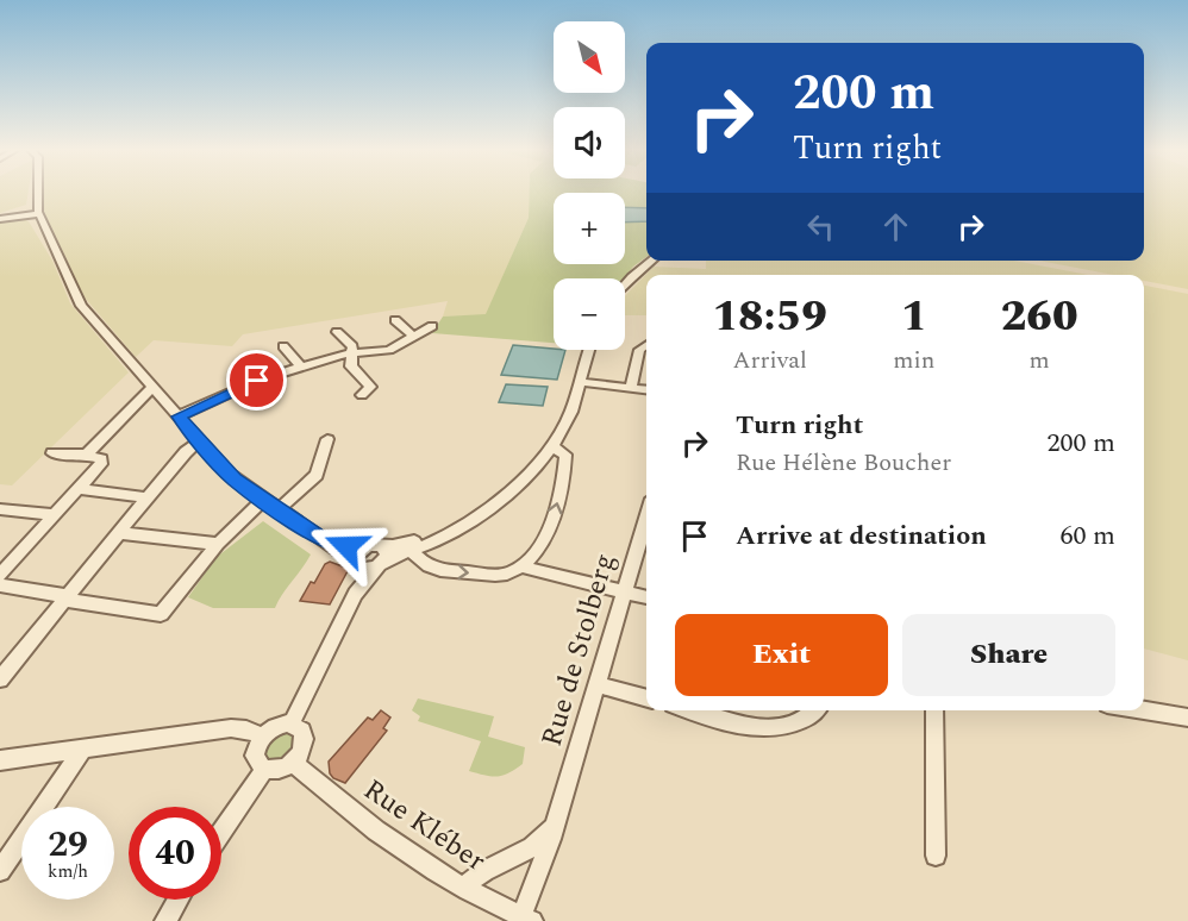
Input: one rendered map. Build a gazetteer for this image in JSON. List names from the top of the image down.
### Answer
{
  "streets": {
    "street": ["Rue de Stolberg", "Rue Kléber"]
  },
  "crossings": [
    ["Rue de Stolberg", "Rue Kléber"]
  ],
  "north": "bottom right",
  "page": {
    "map_buttons": ["+", "−"],
    "turn": ["200 m", "Turn right"],
    "eta": [
      "18:59",
      "Arrival",
      "1",
      "min",
      "260",
      "m"
    ],
    "list": [
      {
        "name": "Turn right",
        "note": "Rue Hélène Boucher",
        "value": "200 m"
      },
      {
        "name": "Arrive at destination",
        "value": "60 m"
      }
    ],
    "buttons": ["Exit", "Share"],
    "speed": "29 km/h",
    "limit": "40"
  }
}
